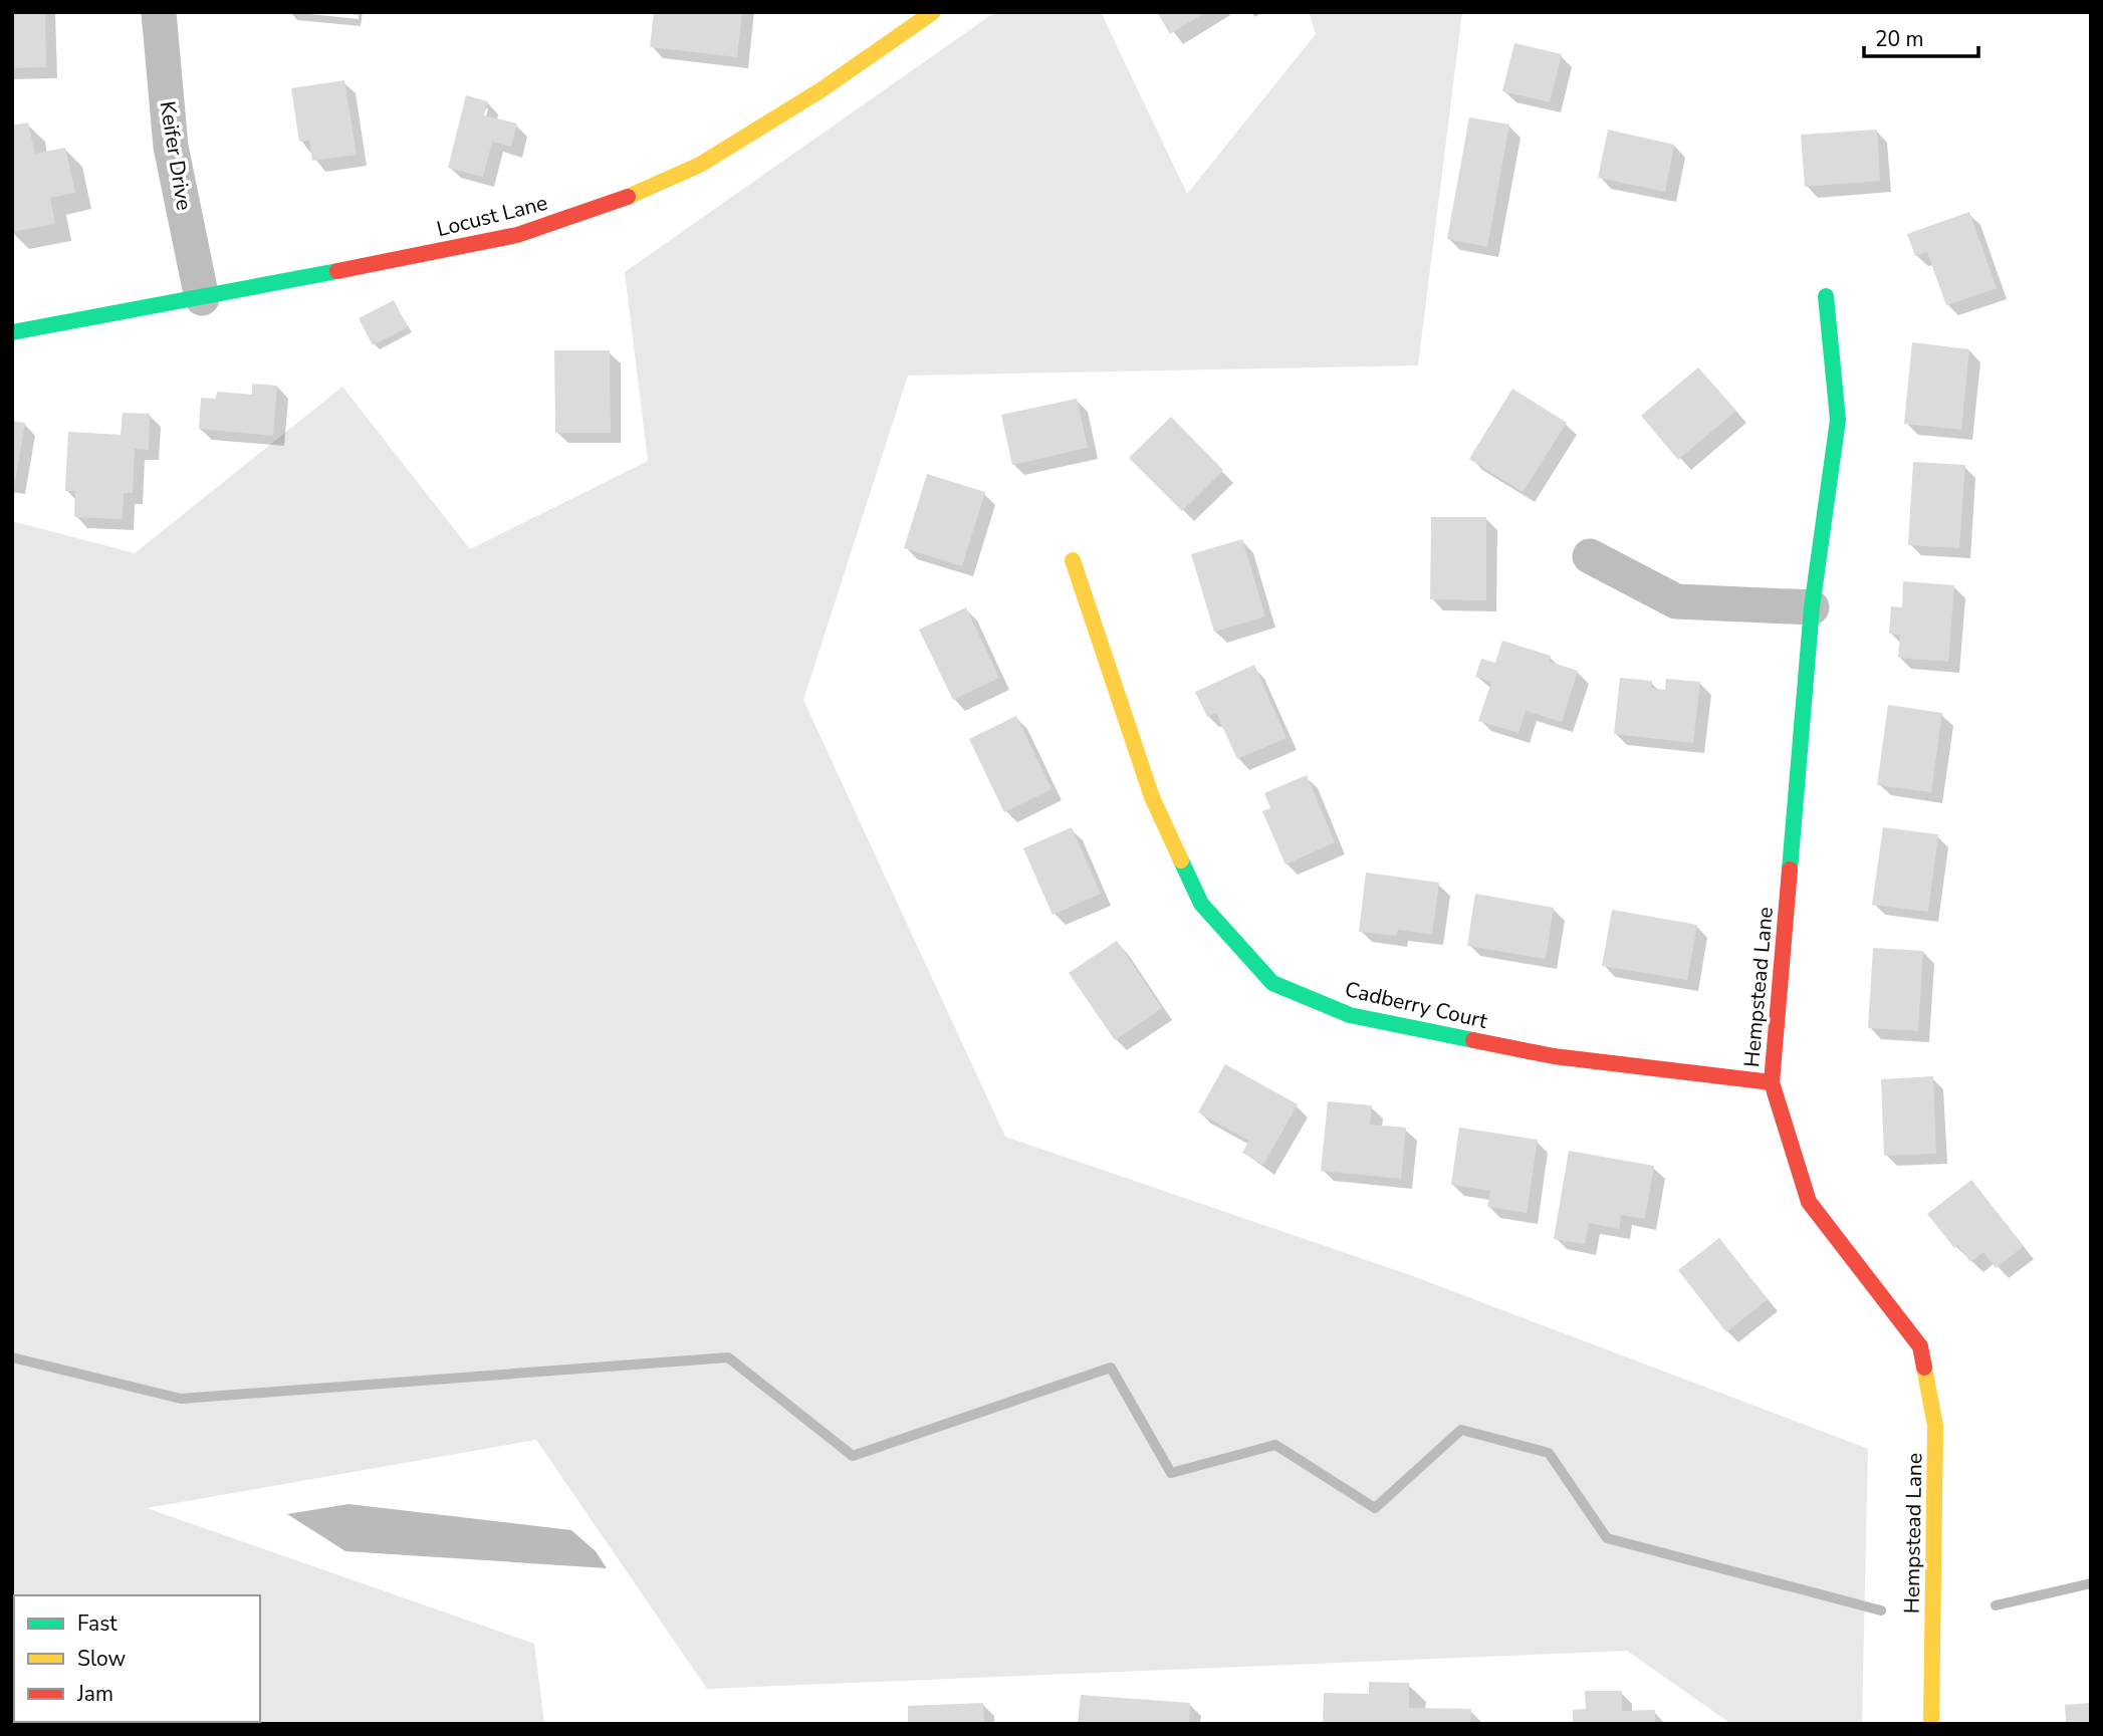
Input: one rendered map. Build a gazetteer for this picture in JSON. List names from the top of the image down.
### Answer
{
  "streets": {
    "street": [
      "Keifer Drive",
      "Locust Lane",
      "Hempstead Lane",
      "Cadberry Court"
    ]
  },
  "crossings": [
    ["Keifer Drive", "Locust Lane"],
    ["Hempstead Lane", "Cadberry Court"]
  ],
  "legend": ["Fast", "Slow", "Jam"],
  "scale_bar": "20 m"
}
